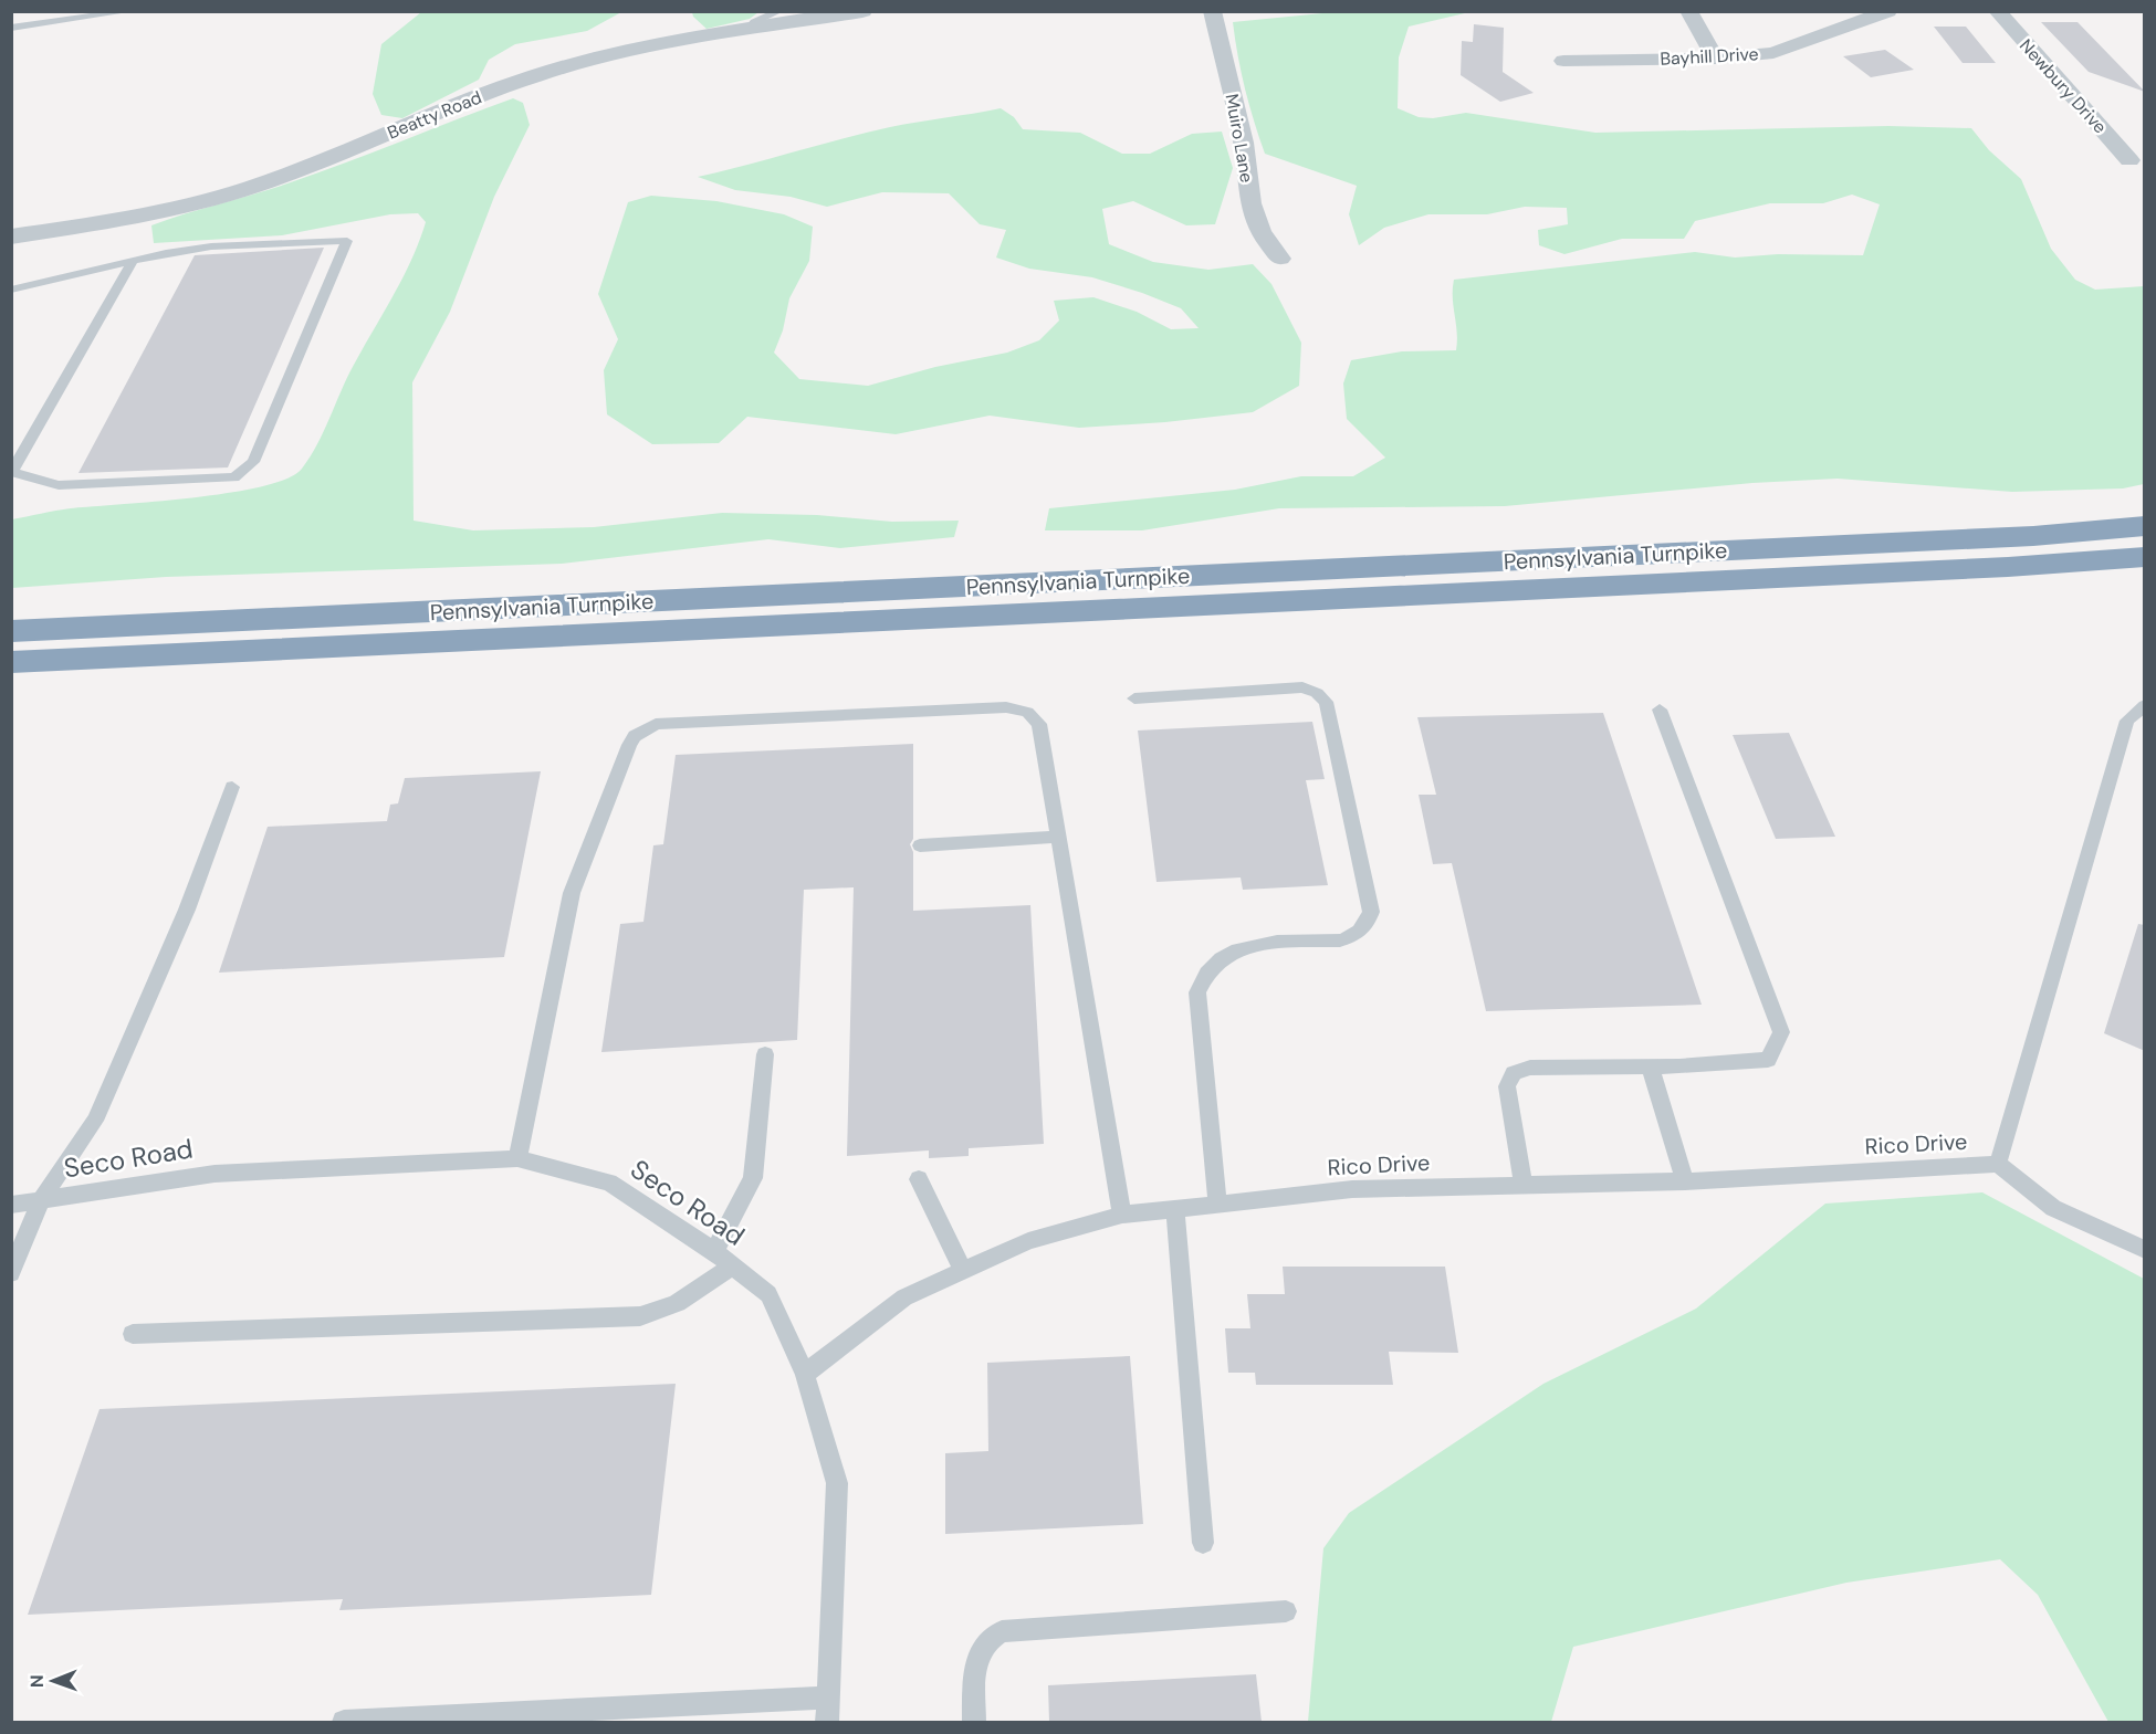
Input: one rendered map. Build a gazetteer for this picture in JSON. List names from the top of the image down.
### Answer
{
  "streets": {
    "highway": ["Pennsylvania Turnpike"],
    "street": [
      "Bayhill Drive",
      "Newbury Drive",
      "Beatty Road",
      "Muiro Lane"
    ],
    "lane": ["Rico Drive", "Seco Road"]
  },
  "crossings": [
    ["Rico Drive", "Seco Road"]
  ],
  "north": "left"
}
